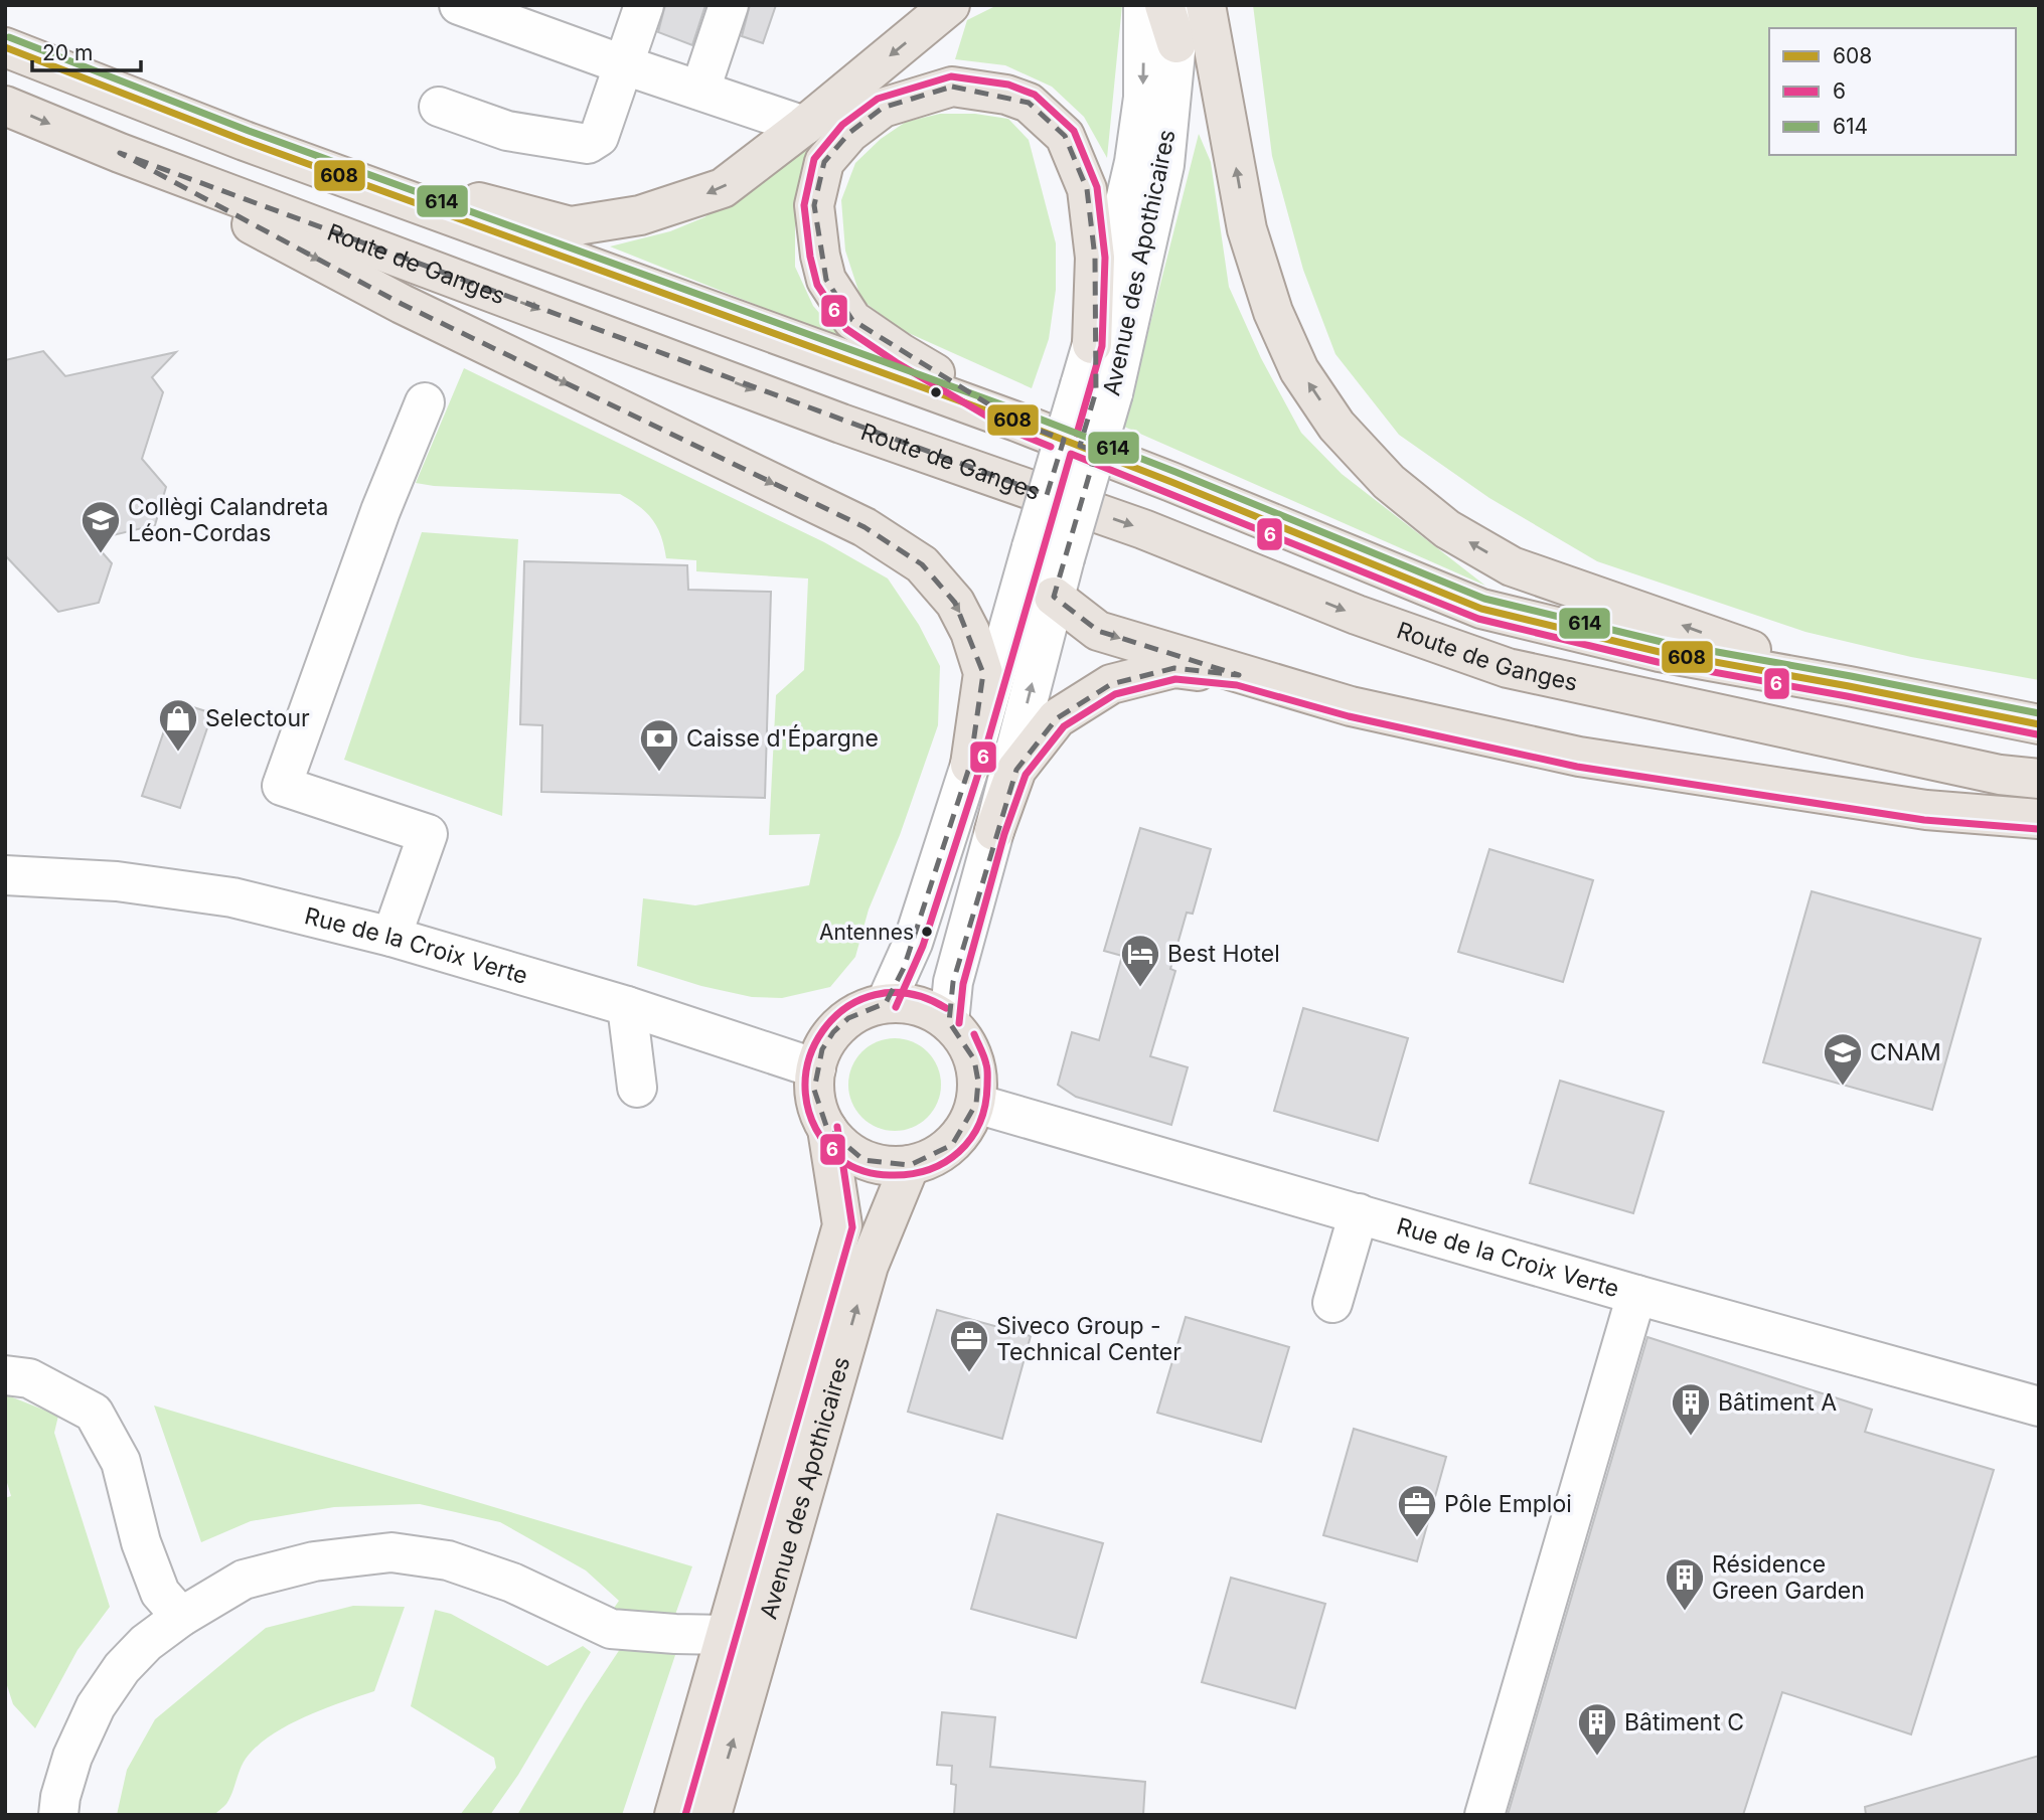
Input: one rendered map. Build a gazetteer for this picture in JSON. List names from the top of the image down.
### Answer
{
  "streets": {
    "main road": ["Avenue des Apothicaires", "Route de Ganges"],
    "street": ["Rue de la Croix Verte"]
  },
  "crossings": [
    ["Avenue des Apothicaires", "Rue de la Croix Verte"]
  ],
  "places": {
    "school or university": ["Collègi Calandreta Léon-Cordas", "CNAM"],
    "shop": ["Selectour"],
    "bank": ["Caisse d'Épargne"],
    "other": ["Antennes"],
    "hotel": ["Best Hotel"],
    "office": ["Siveco Group - Technical Center", "Pôle Emploi"],
    "building": ["Bâtiment A", "Résidence Green Garden", "Bâtiment C"]
  },
  "lines": ["transit line 614", "transit line 608", "transit line 6"],
  "legend": ["608", "6", "614"],
  "scale_bar": "20 m"
}
